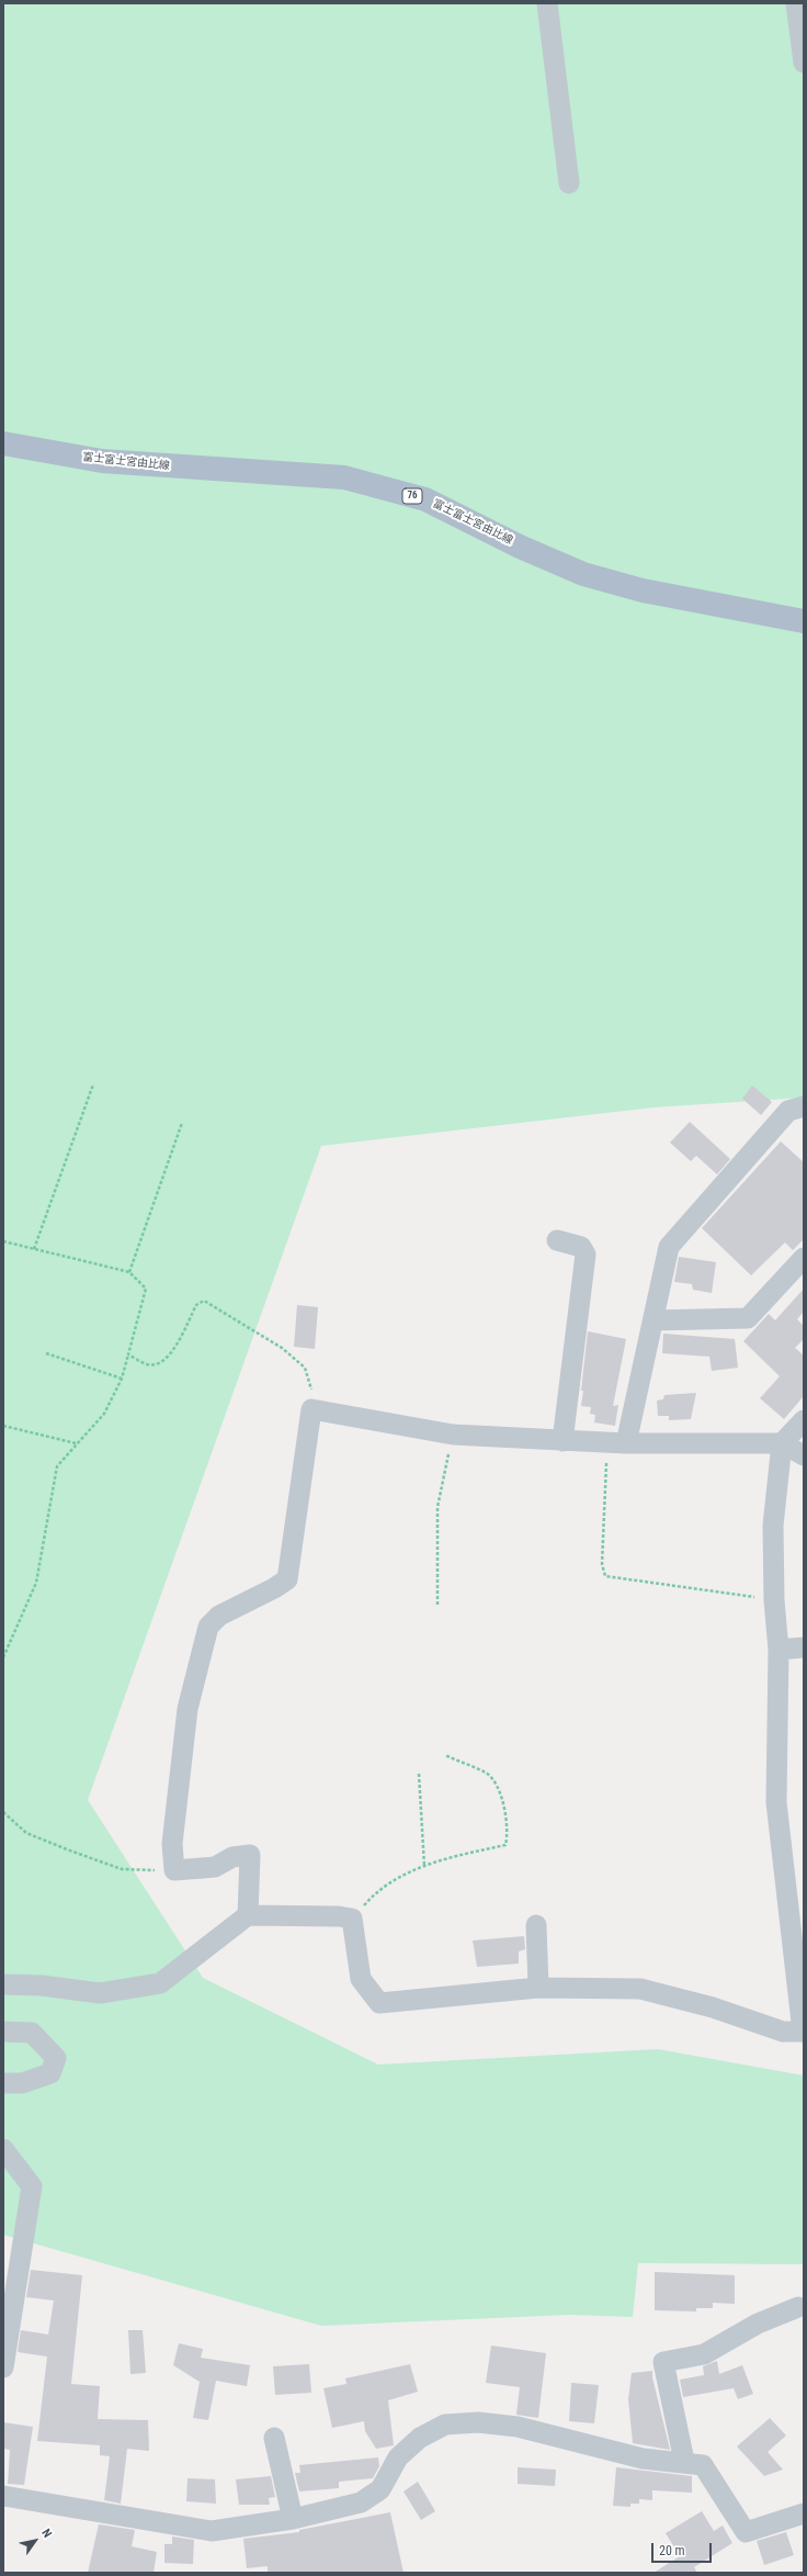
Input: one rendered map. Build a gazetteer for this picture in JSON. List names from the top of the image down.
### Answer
{
  "streets": {
    "main road": ["富士富士宮由比線", "76"]
  },
  "scale_bar": "20 m",
  "north": "top right"
}
